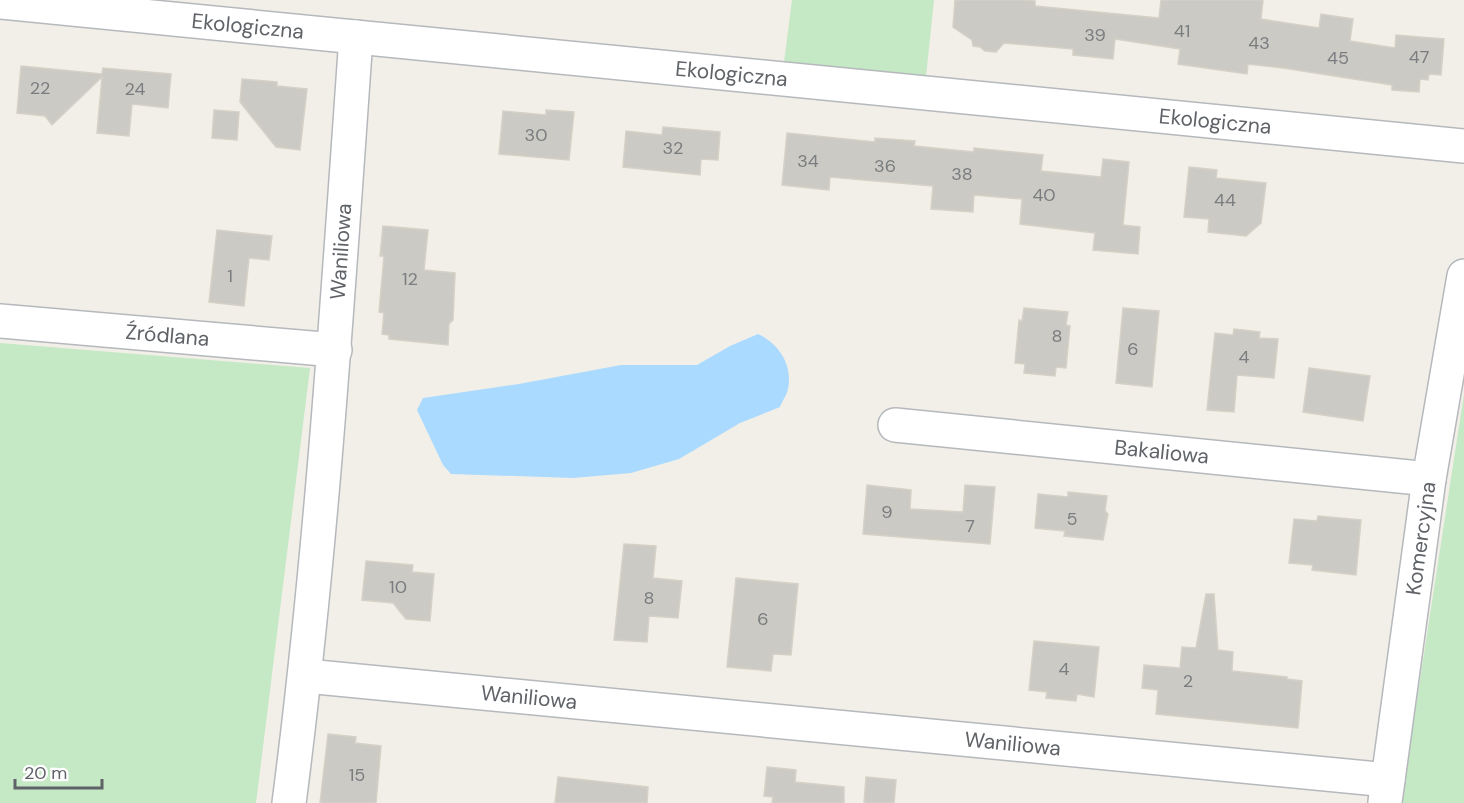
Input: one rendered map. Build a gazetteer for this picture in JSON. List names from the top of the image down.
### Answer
{
  "streets": {
    "street": [
      "Ekologiczna",
      "Waniliowa",
      "Źródlana",
      "Bakaliowa",
      "Komercyjna"
    ]
  },
  "crossings": [
    ["Ekologiczna", "Waniliowa"],
    ["Waniliowa", "Źródlana"],
    ["Waniliowa", "Komercyjna"],
    ["Bakaliowa", "Komercyjna"]
  ],
  "house_numbers": [
    "41",
    "39",
    "43",
    "47",
    "45",
    "22",
    "24",
    "30",
    "32",
    "34",
    "36",
    "38",
    "40",
    "44",
    "1",
    "12",
    "8",
    "6",
    "4",
    "9",
    "5",
    "7",
    "10",
    "8",
    "6",
    "4",
    "2",
    "15"
  ],
  "scale_bar": "20 m"
}
